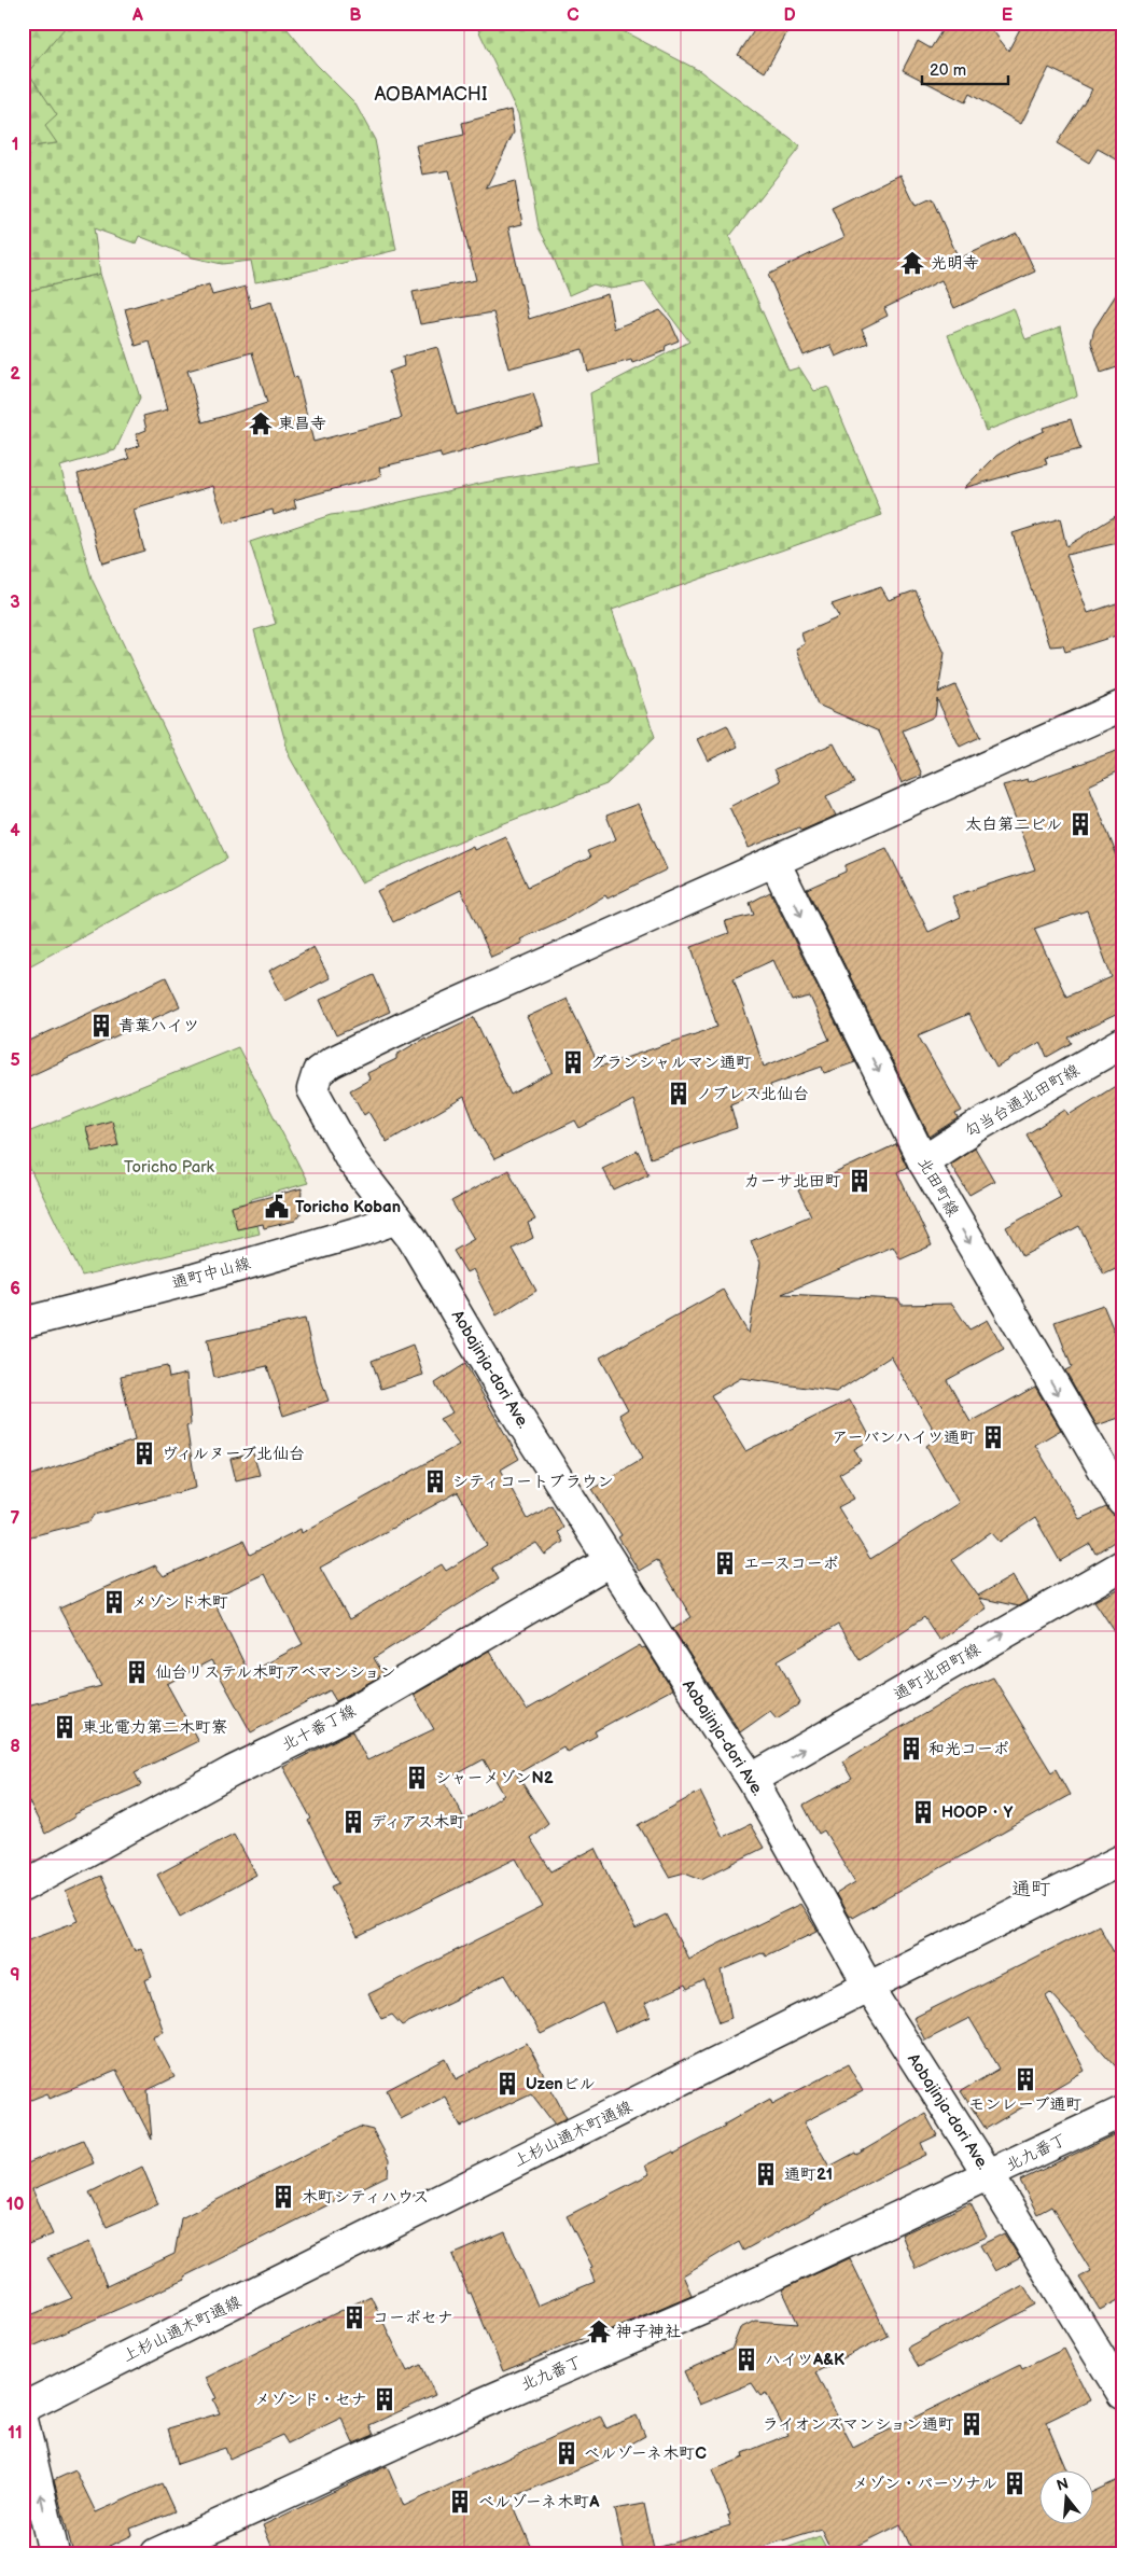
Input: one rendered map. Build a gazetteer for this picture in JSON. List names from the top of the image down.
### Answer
{
  "streets": {
    "street": [
      "勾当台通北田町線",
      "北田町線",
      "通町中山線",
      "Aobajinja-dori Ave.",
      "通町北田町線",
      "北十番丁線",
      "上杉山通木町通線",
      "北九番丁"
    ]
  },
  "crossings": [
    ["勾当台通北田町線", "北田町線"],
    ["北田町線", "Aobajinja-dori Ave."],
    ["通町中山線", "Aobajinja-dori Ave."],
    ["Aobajinja-dori Ave.", "通町北田町線"],
    ["Aobajinja-dori Ave.", "北十番丁線"],
    ["Aobajinja-dori Ave.", "上杉山通木町通線"],
    ["Aobajinja-dori Ave.", "北九番丁"]
  ],
  "one_way": ["北田町線", "通町北田町線"],
  "districts": ["AOBAMACHI", "通町"],
  "parks": ["Toricho Park"],
  "places": {
    "temple": ["光明寺", "東昌寺", "神子神社"],
    "building": [
      "太白第二ビル",
      "青葉ハイツ",
      "グランシャルマン通町",
      "ノブレス北仙台",
      "カーサ北田町",
      "アーバンハイツ通町",
      "ヴィルヌーブ北仙台",
      "シティコートブラウン",
      "エースコーポ",
      "メゾンド木町",
      "仙台リステル木町アベマンション",
      "東北電力第二木町寮",
      "和光コーポ",
      "シャーメゾンN2",
      "HOOP・Y",
      "ディアス木町",
      "モンレーブ通町",
      "Uzenビル",
      "通町21",
      "木町シティハウス",
      "コーポセナ",
      "ハイツA&K",
      "メゾンド・セナ",
      "ライオンズマンション通町",
      "ベルゾーネ木町C",
      "メゾン・パーソナル",
      "ベルゾーネ木町A"
    ],
    "public building": ["Toricho Koban"]
  },
  "scale_bar": "20 m",
  "north": "top",
  "grid": {
    "columns": [
      "A",
      "B",
      "C",
      "D",
      "E"
    ],
    "rows": [
      "1",
      "2",
      "3",
      "4",
      "5",
      "6",
      "7",
      "8",
      "9",
      "10",
      "11"
    ]
  }
}
